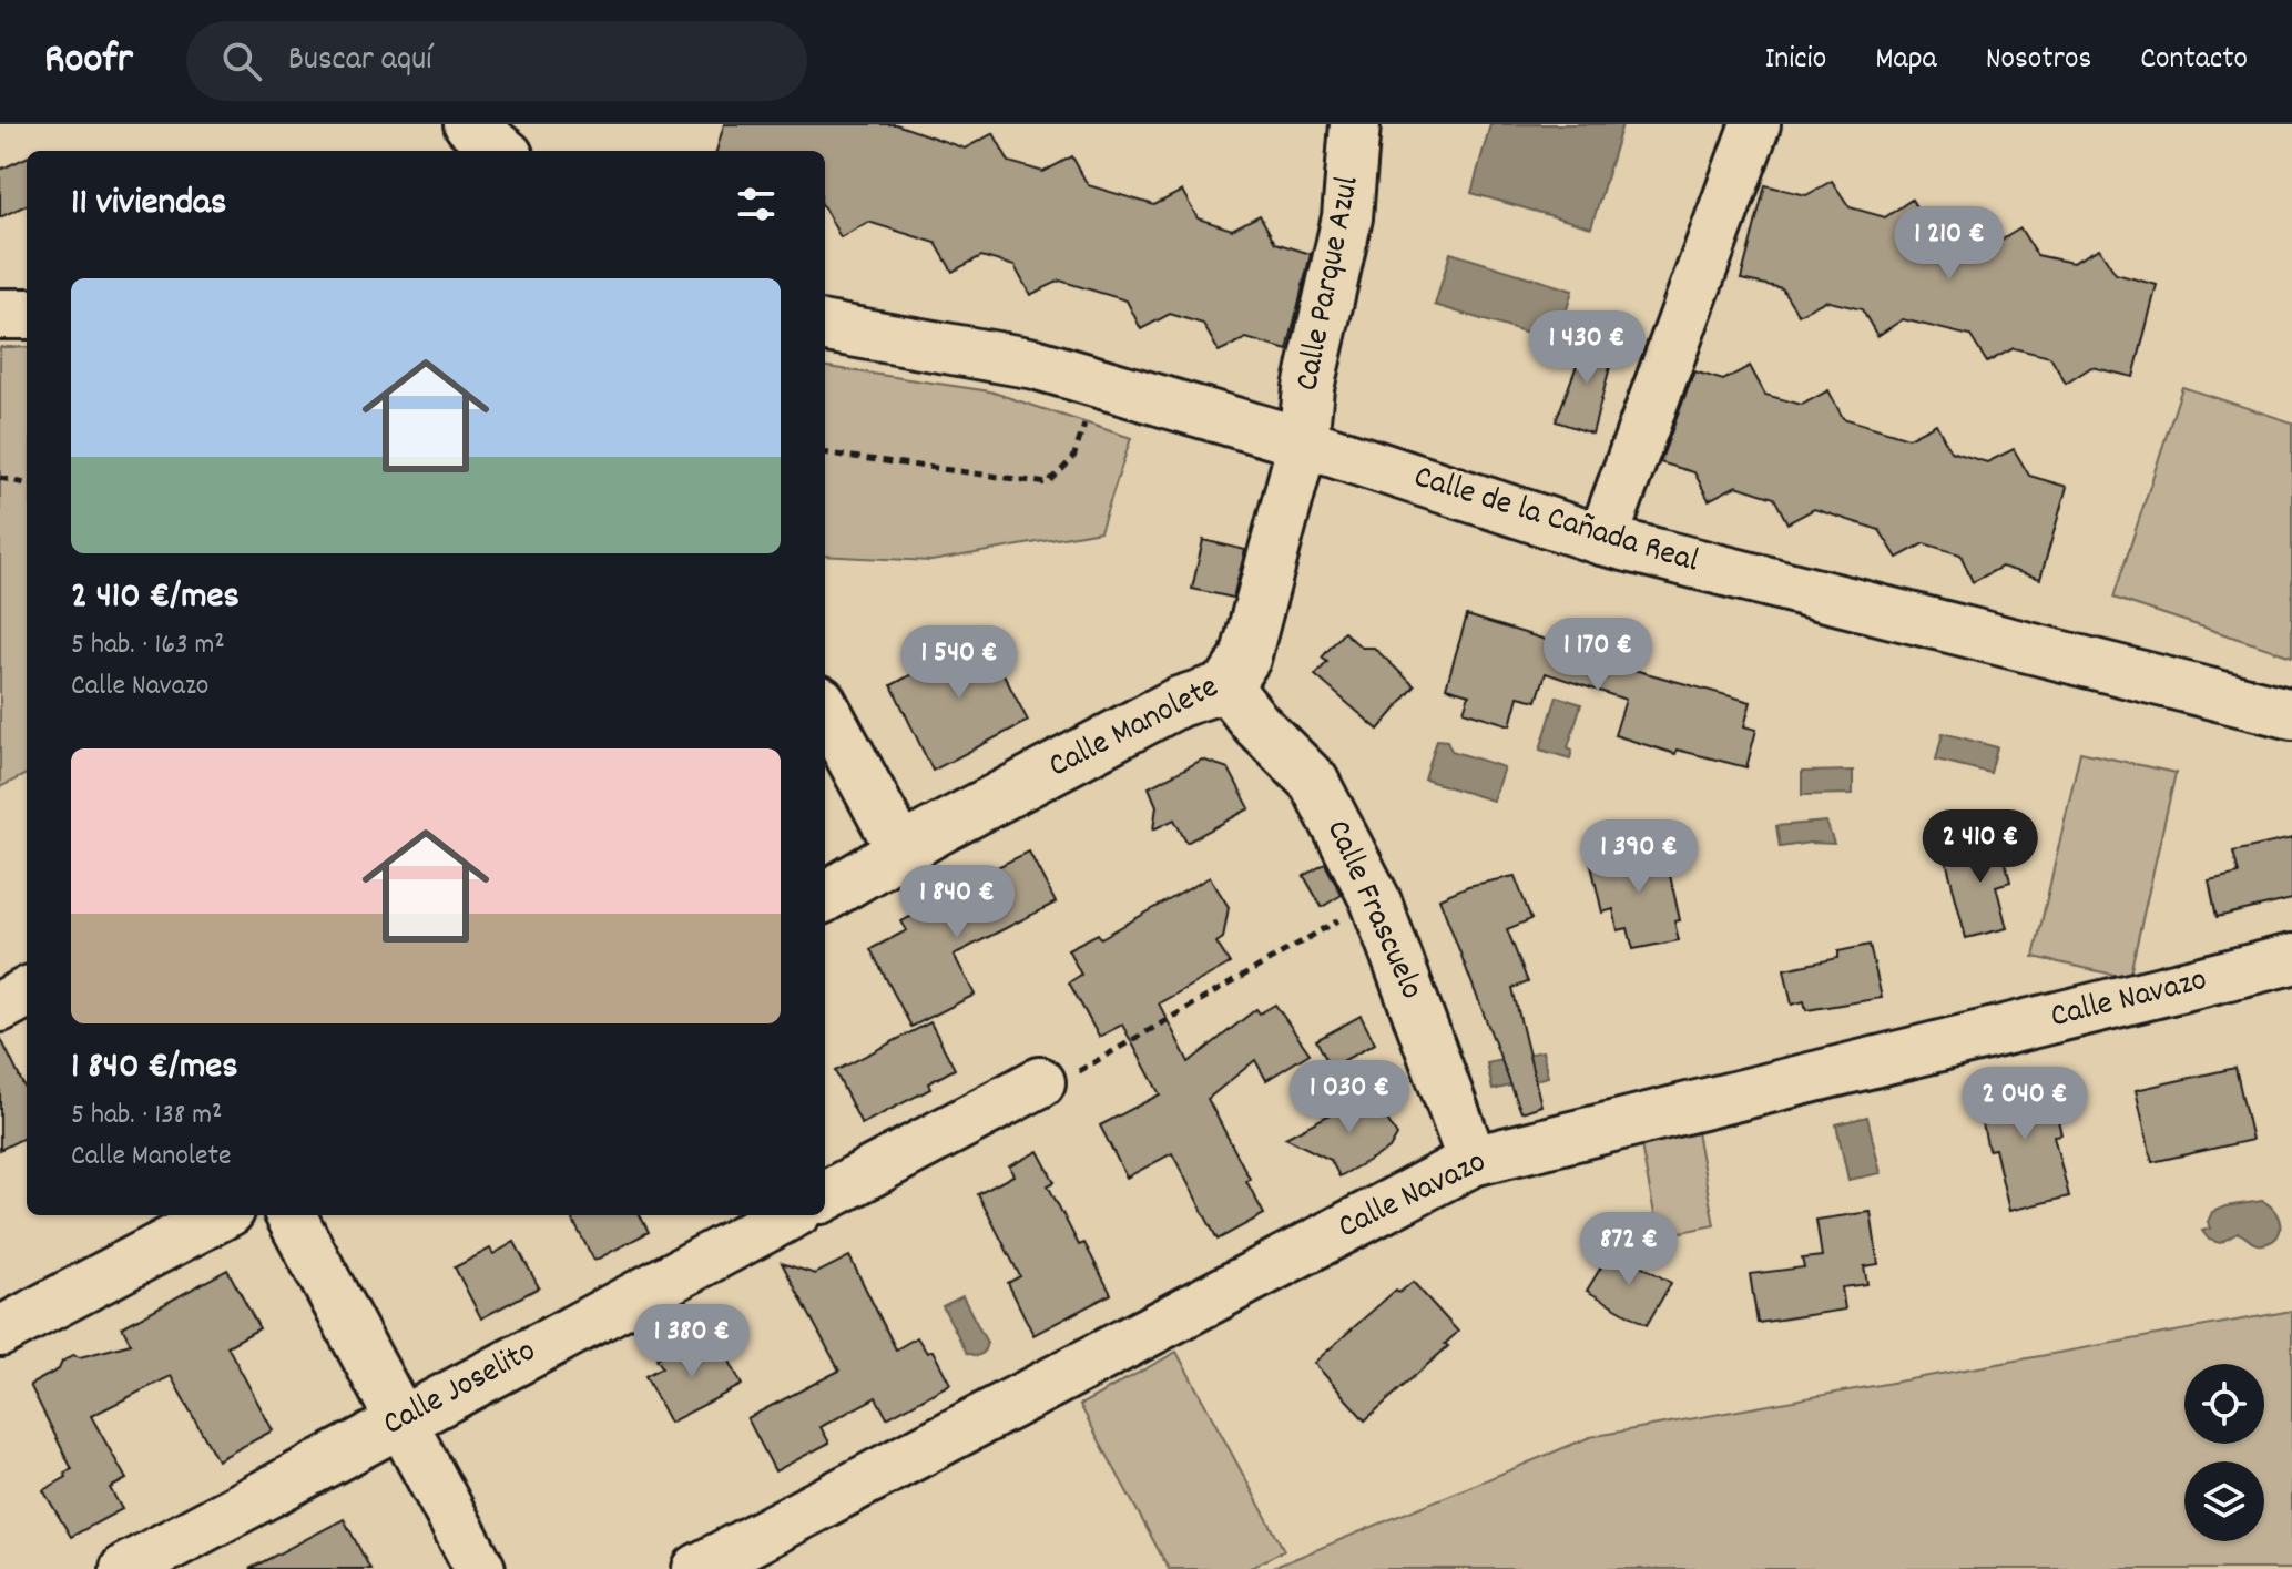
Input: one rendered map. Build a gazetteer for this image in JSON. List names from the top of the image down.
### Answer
{
  "streets": {
    "street": [
      "Calle Parque Azul",
      "Calle de la Cañada Real",
      "Calle Manolete",
      "Calle Frascuelo",
      "Calle Navazo",
      "Calle Joselito"
    ]
  },
  "crossings": [
    ["Calle Parque Azul", "Calle de la Cañada Real"],
    ["Calle Parque Azul", "Calle Manolete"],
    ["Calle de la Cañada Real", "Calle Manolete"],
    ["Calle Manolete", "Calle Frascuelo"],
    ["Calle Frascuelo", "Calle Navazo"]
  ],
  "page": {
    "header": "Roofr",
    "search": "Buscar aquí",
    "nav": [
      "Inicio",
      "Mapa",
      "Nosotros",
      "Contacto"
    ],
    "heading": "11 viviendas",
    "price": [
      "1 210 €",
      "1 430 €",
      "1 170 €",
      "1 540 €",
      "2 410 €",
      "1 390 €",
      "1 840 €",
      "1 030 €",
      "2 040 €",
      "872 €",
      "1 380 €"
    ],
    "list": [
      {
        "name": "2 410 €/mes",
        "note": "5 hab. · 163 m² · Calle Navazo"
      },
      {
        "name": "1 840 €/mes",
        "note": "5 hab. · 138 m² · Calle Manolete"
      }
    ]
  }
}
